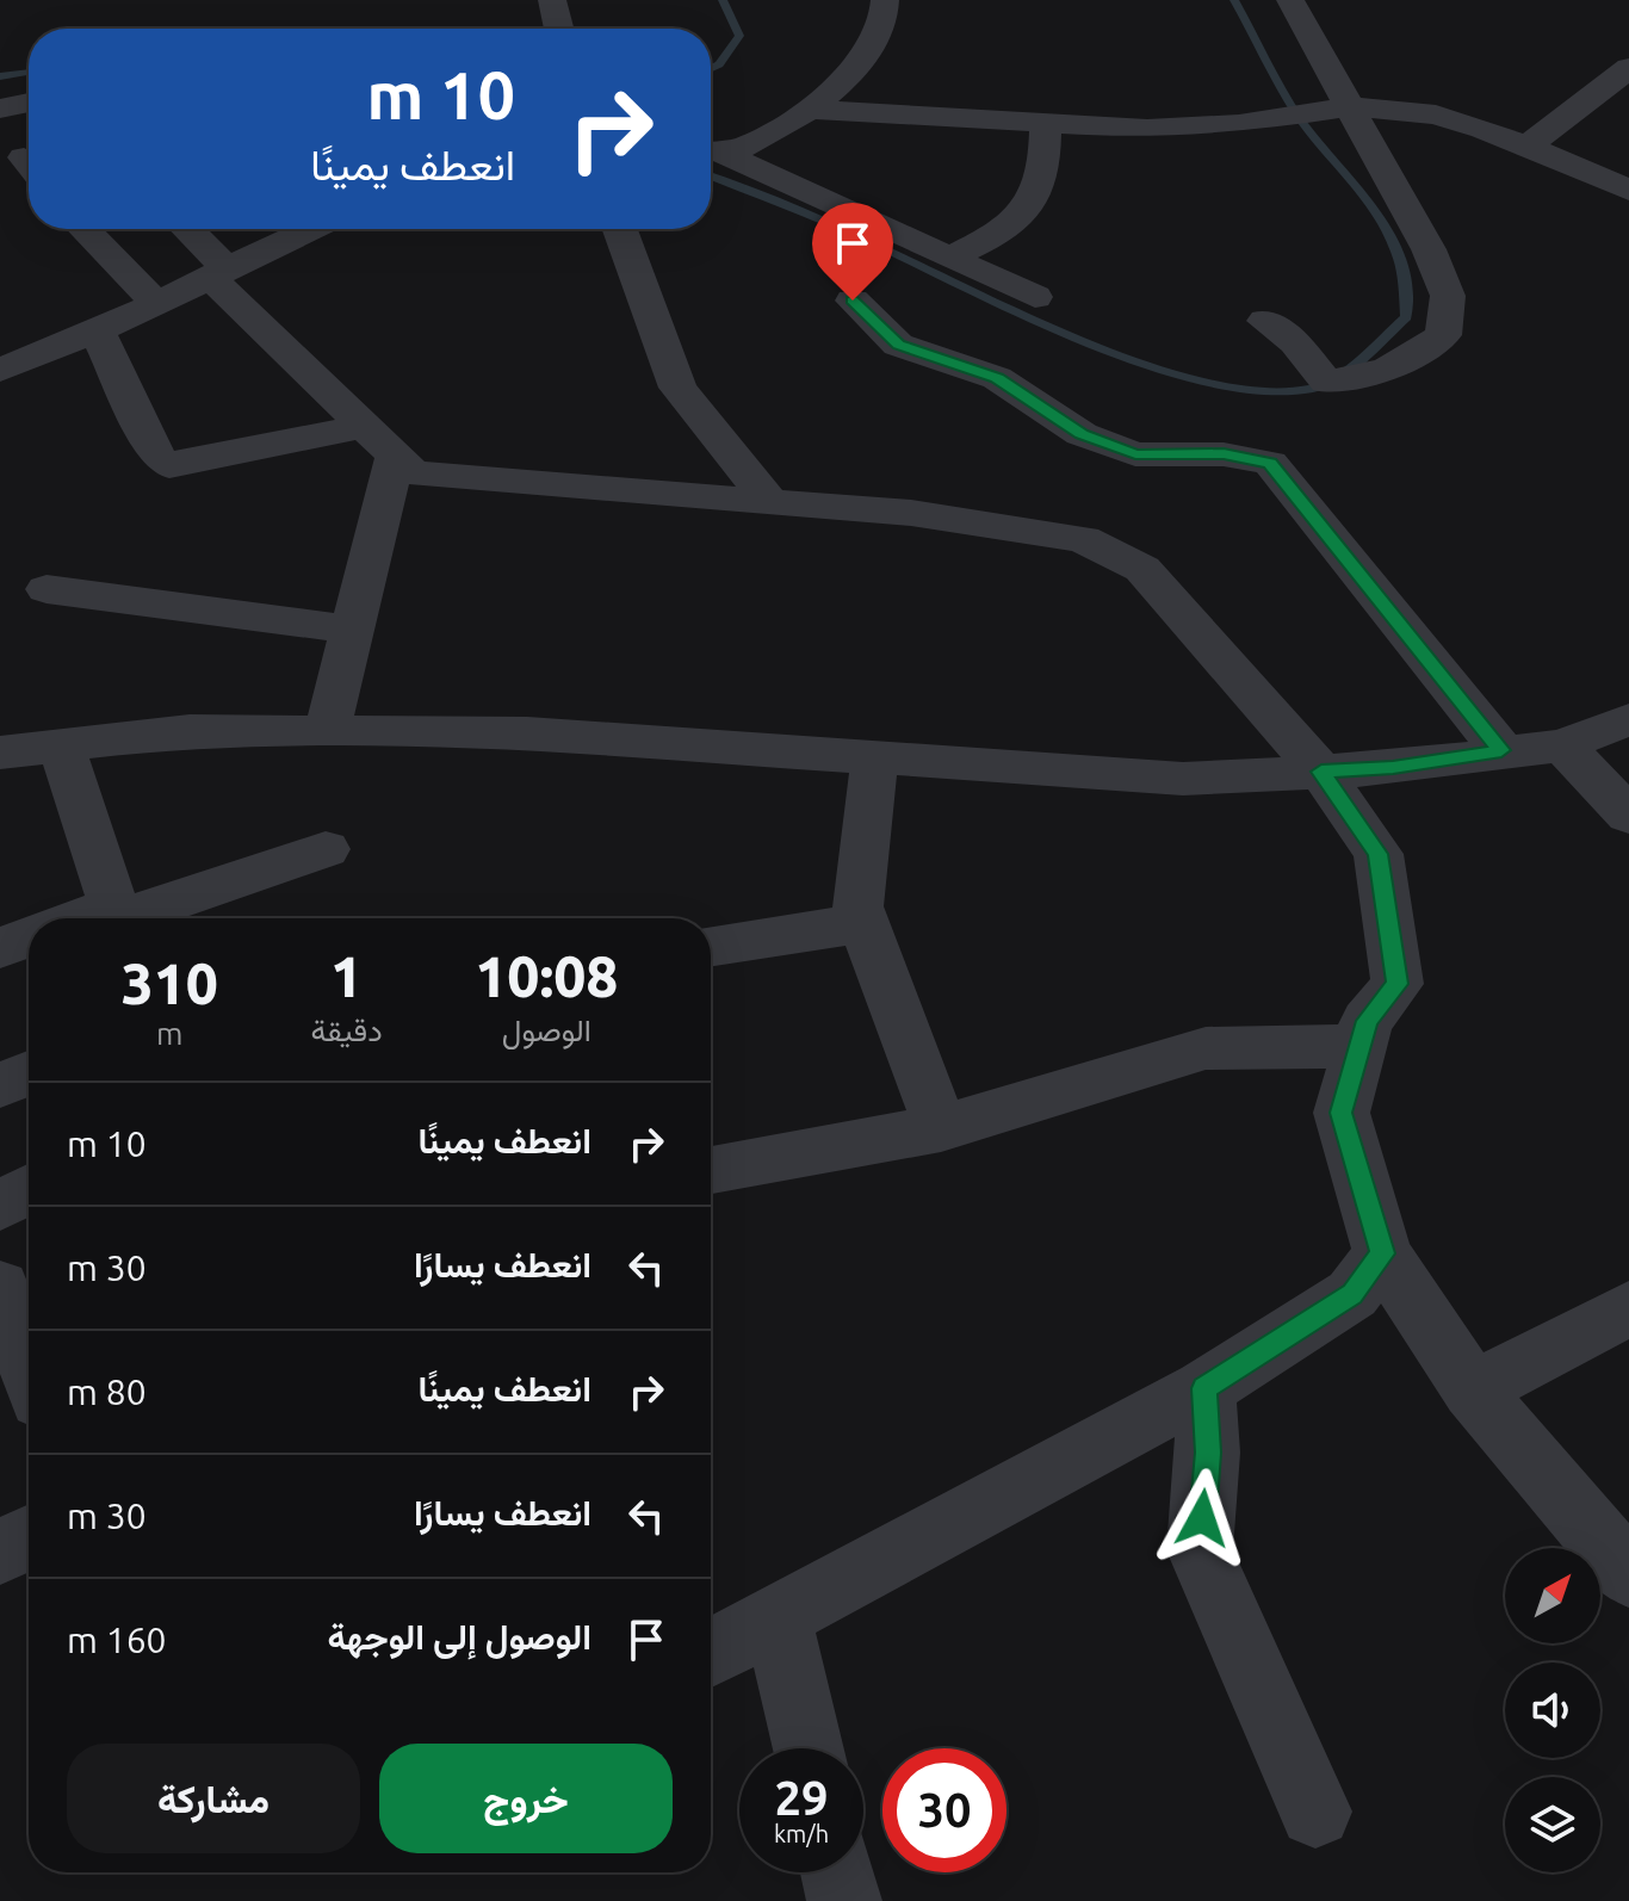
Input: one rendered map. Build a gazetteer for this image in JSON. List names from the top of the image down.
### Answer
{
  "north": "top right",
  "page": {
    "turn": ["10 m", "انعطف يمينًا"],
    "eta": [
      "10:08",
      "الوصول",
      "1",
      "دقيقة",
      "310",
      "m"
    ],
    "list": [
      {
        "name": "انعطف يمينًا",
        "value": "10 m"
      },
      {
        "name": "انعطف يسارًا",
        "value": "30 m"
      },
      {
        "name": "انعطف يمينًا",
        "value": "80 m"
      },
      {
        "name": "انعطف يسارًا",
        "value": "30 m"
      },
      {
        "name": "الوصول إلى الوجهة",
        "value": "160 m"
      }
    ],
    "buttons": ["خروج", "مشاركة"],
    "speed": "29 km/h",
    "limit": "30"
  }
}
